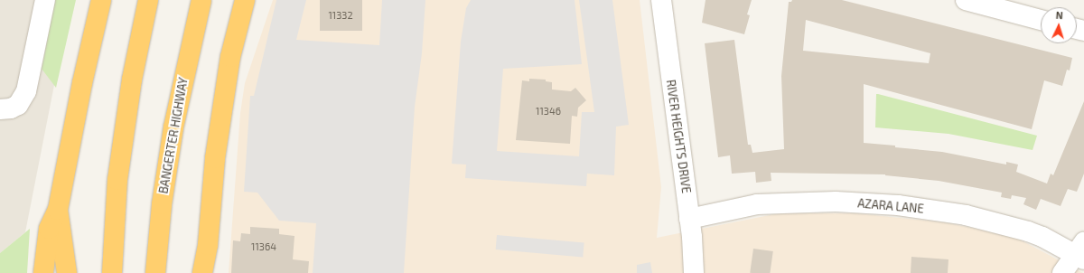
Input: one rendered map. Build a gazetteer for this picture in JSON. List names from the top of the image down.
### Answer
{
  "streets": {
    "highway": ["BANGERTER HIGHWAY"],
    "street": ["RIVER HEIGHTS DRIVE", "AZARA LANE"]
  },
  "crossings": [
    ["RIVER HEIGHTS DRIVE", "AZARA LANE"]
  ],
  "house_numbers": ["11332", "11346", "11364"],
  "north": "top"
}
